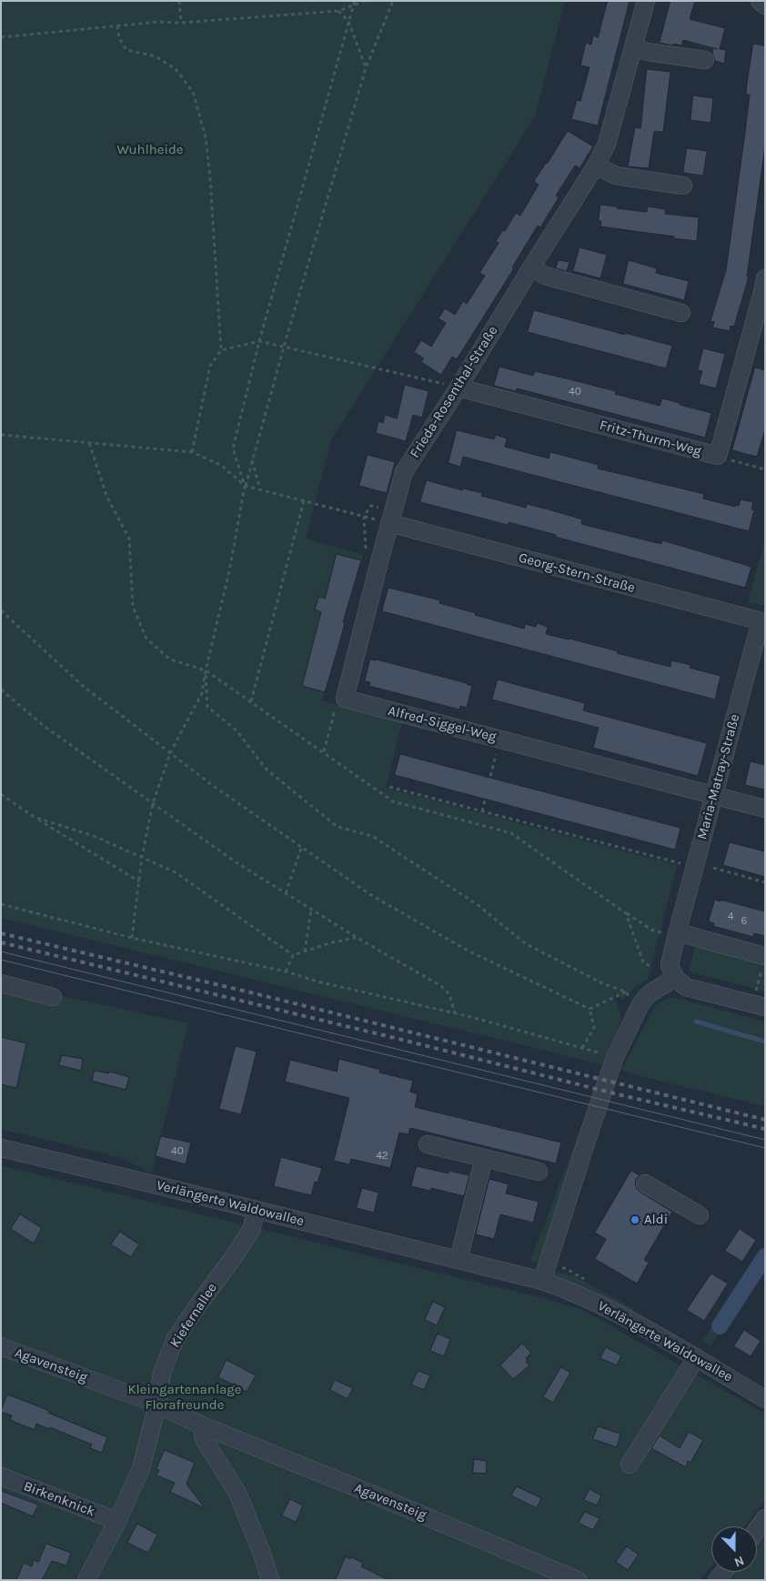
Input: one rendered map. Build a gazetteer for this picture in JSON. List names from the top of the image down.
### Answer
{
  "streets": {
    "street": [
      "Frieda-Rosenthal-Straße",
      "Fritz-Thurm-Weg",
      "Georg-Stern-Straße",
      "Alfred-Siggel-Weg",
      "Maria-Matray-Straße",
      "Verlängerte Waldowallee",
      "Kiefernallee",
      "Agavensteig",
      "Birkenknick"
    ]
  },
  "crossings": [
    ["Frieda-Rosenthal-Straße", "Fritz-Thurm-Weg"],
    ["Frieda-Rosenthal-Straße", "Georg-Stern-Straße"],
    ["Georg-Stern-Straße", "Maria-Matray-Straße"],
    ["Alfred-Siggel-Weg", "Maria-Matray-Straße"],
    ["Verlängerte Waldowallee", "Kiefernallee"],
    ["Kiefernallee", "Agavensteig"],
    ["Kiefernallee", "Birkenknick"]
  ],
  "parks": ["Wuhlheide", "Kleingartenanlage Florafreunde"],
  "places": ["Aldi"],
  "house_numbers": [
    "40",
    "4",
    "6",
    "40",
    "42"
  ],
  "north": "bottom"
}
